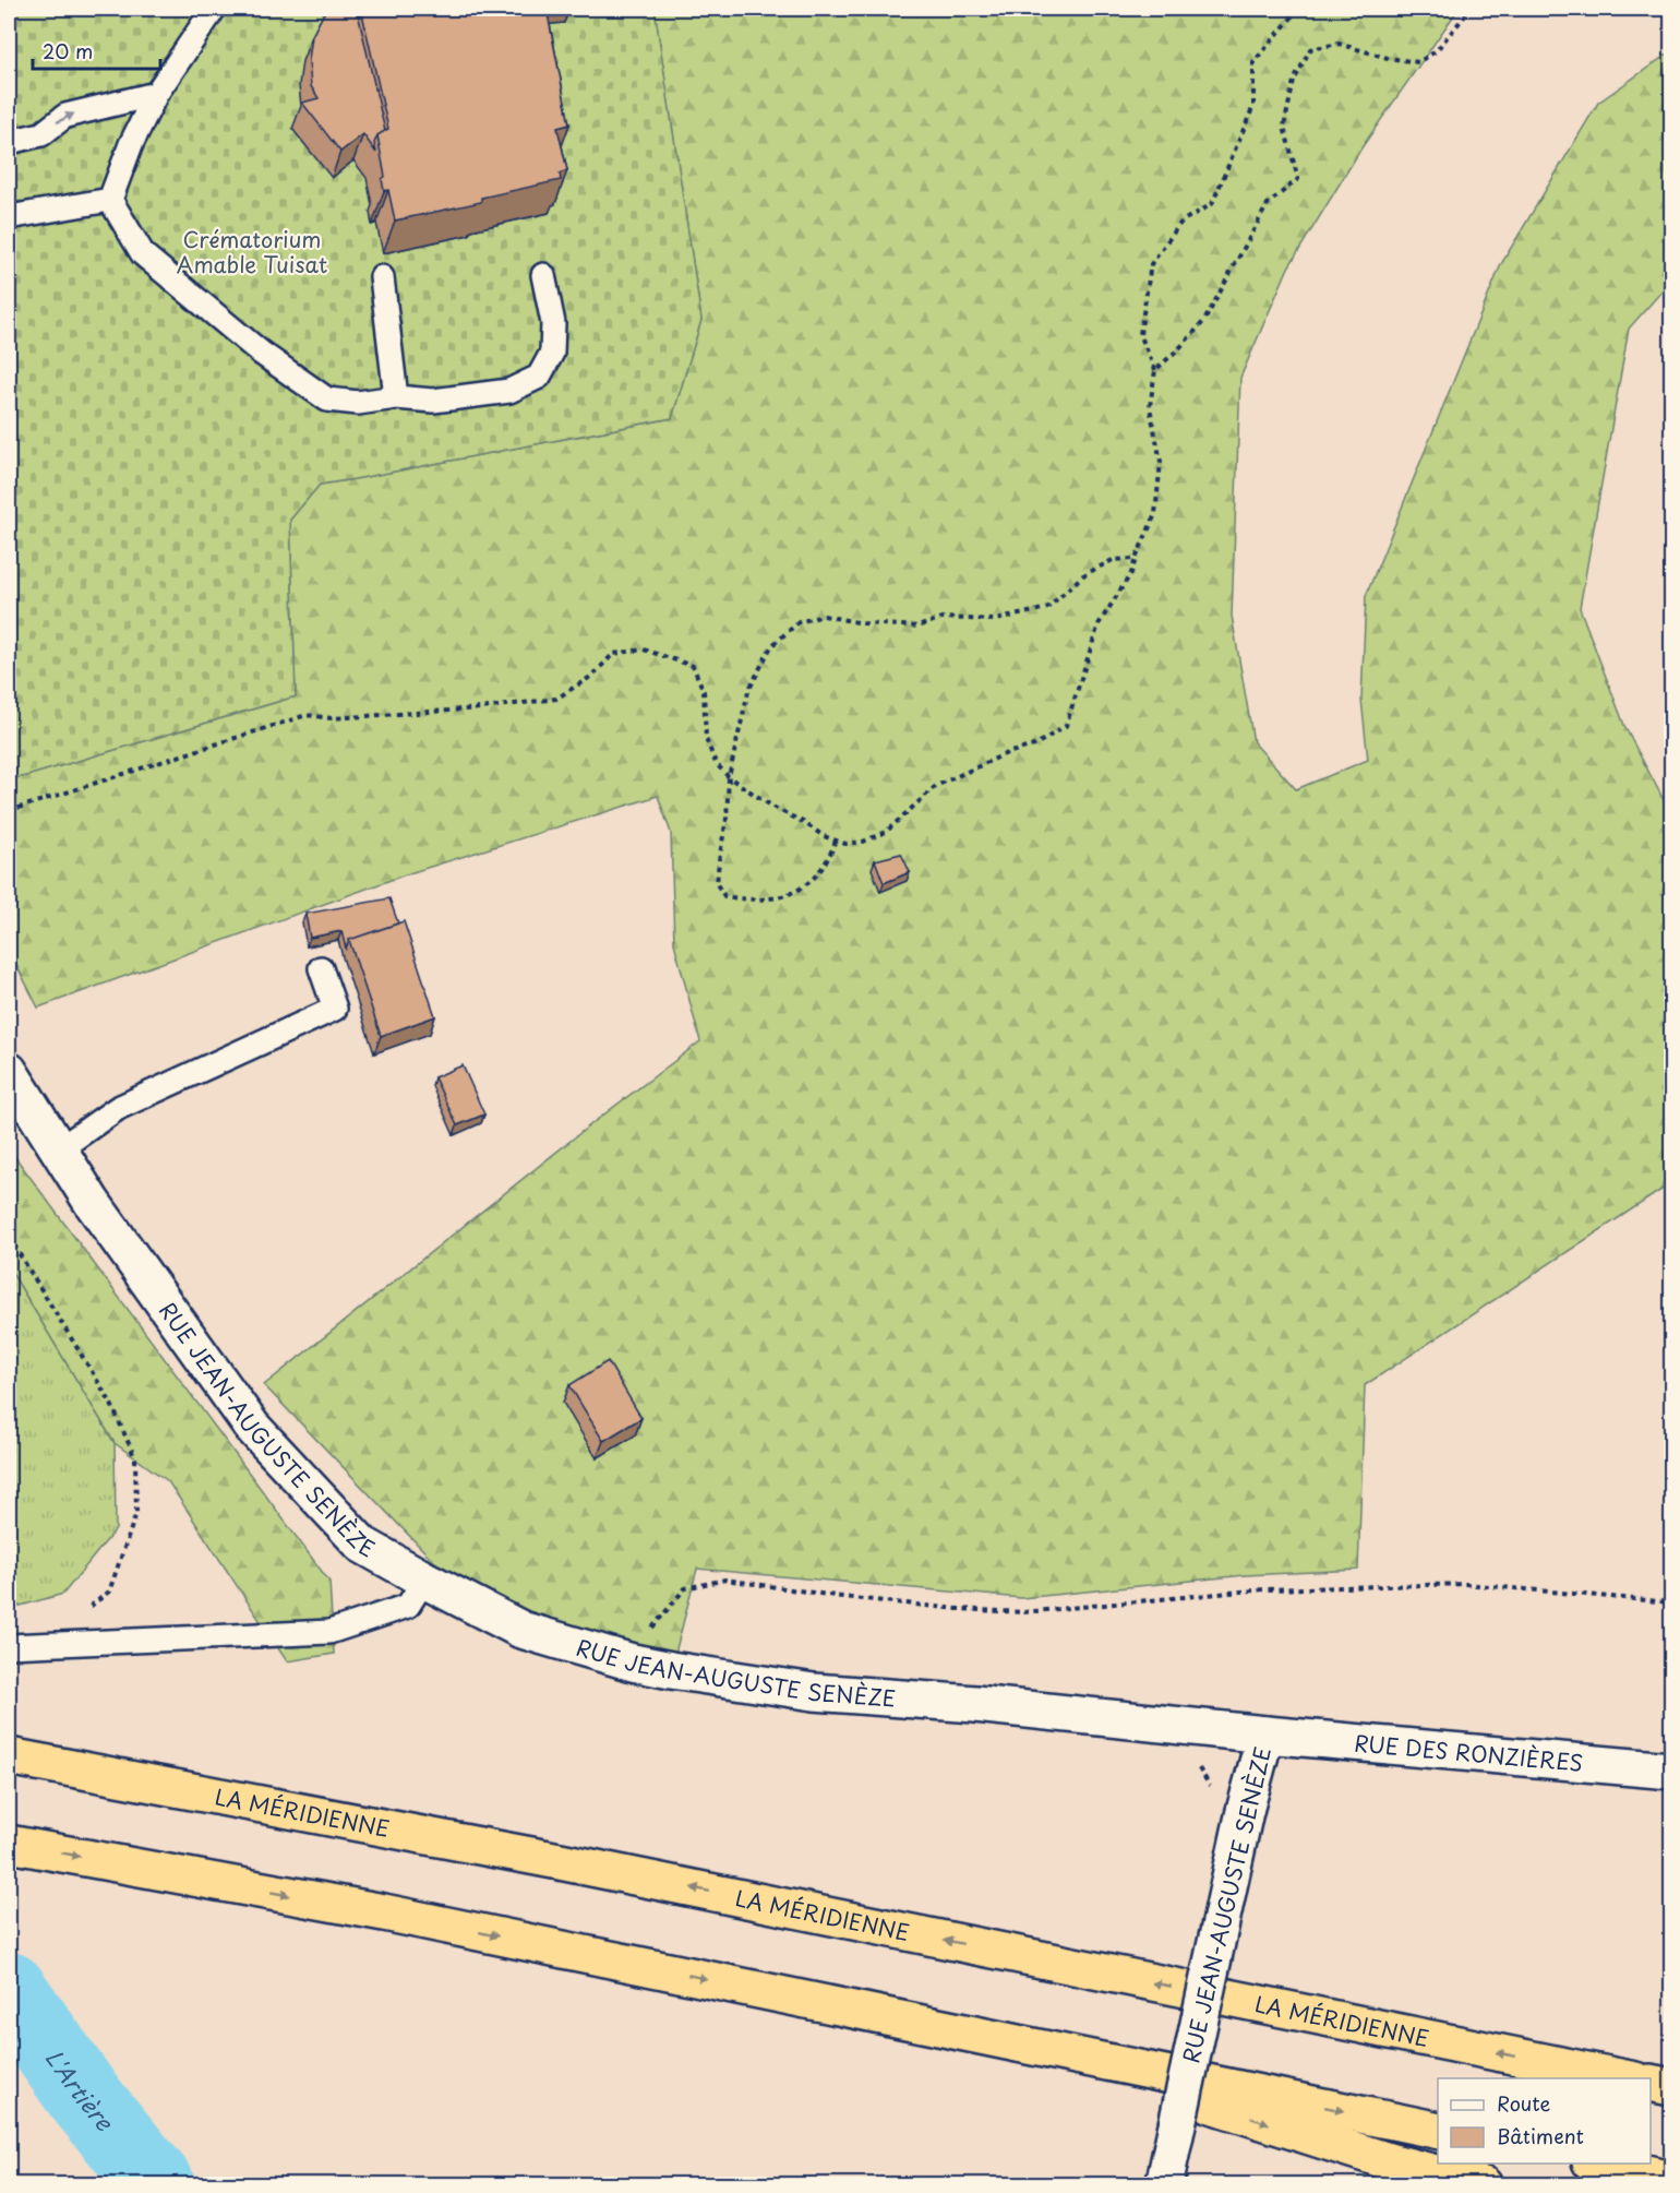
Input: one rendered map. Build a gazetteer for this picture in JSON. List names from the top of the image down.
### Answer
{
  "streets": {
    "highway": ["LA MÉRIDIENNE"],
    "street": ["RUE JEAN-AUGUSTE SENÈZE", "RUE DES RONZIÈRES"]
  },
  "crossings": [
    ["RUE JEAN-AUGUSTE SENÈZE", "RUE DES RONZIÈRES"]
  ],
  "water": ["L'Artière"],
  "parks": ["Crématorium Amable Tuisat"],
  "legend": ["Route", "Bâtiment"],
  "scale_bar": "20 m"
}
